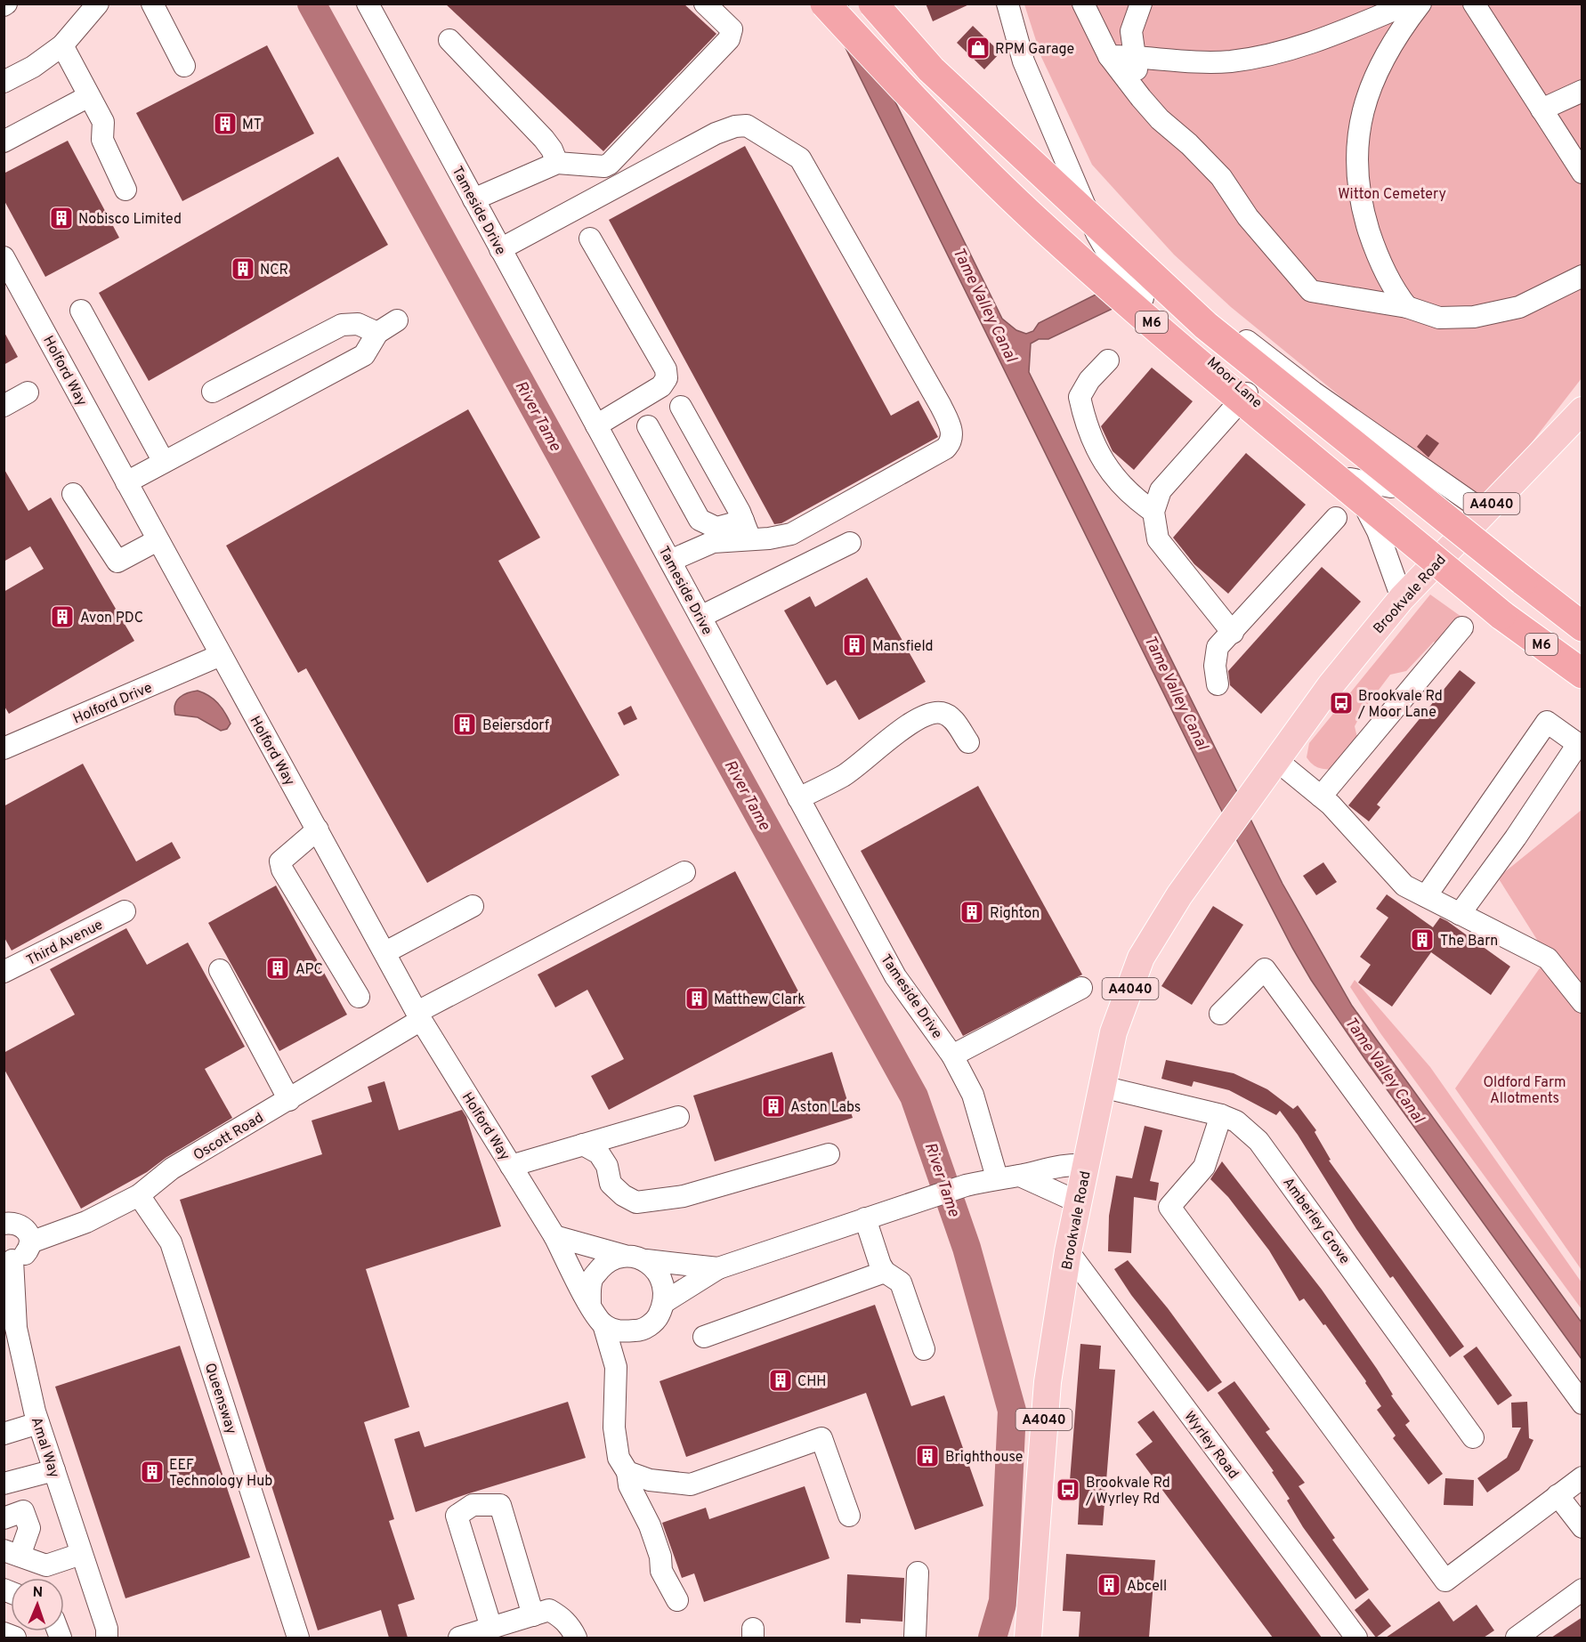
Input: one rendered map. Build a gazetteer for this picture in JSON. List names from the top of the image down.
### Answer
{
  "streets": {
    "highway": ["M6"],
    "main road": ["A4040", "Brookvale Road"],
    "street": [
      "Tameside Drive",
      "Holford Way",
      "Moor Lane",
      "Holford Drive",
      "Third Avenue",
      "Oscott Road",
      "Amberley Grove",
      "Queensway",
      "Wyrley Road",
      "Amal Way"
    ]
  },
  "crossings": [
    ["Holford Way", "Holford Drive"],
    ["Holford Way", "Oscott Road"],
    ["Moor Lane", "Brookvale Road"],
    ["Brookvale Road", "Amberley Grove"],
    ["Brookvale Road", "Wyrley Road"],
    ["Oscott Road", "Queensway"]
  ],
  "water": ["Tame Valley Canal", "River Tame"],
  "parks": ["Witton Cemetery", "Oldford Farm Allotments"],
  "places": {
    "shop": ["RPM Garage"],
    "building": [
      "MT",
      "Nobisco Limited",
      "NCR",
      "Avon PDC",
      "Mansfield",
      "Beiersdorf",
      "Righton",
      "The Barn",
      "APC",
      "Matthew Clark",
      "Aston Labs",
      "CHH",
      "Brighthouse",
      "EEF Technology Hub",
      "Abcell"
    ],
    "bus stop": ["Brookvale Rd / Moor Lane", "Brookvale Rd / Wyrley Rd"]
  },
  "north": "top"
}
